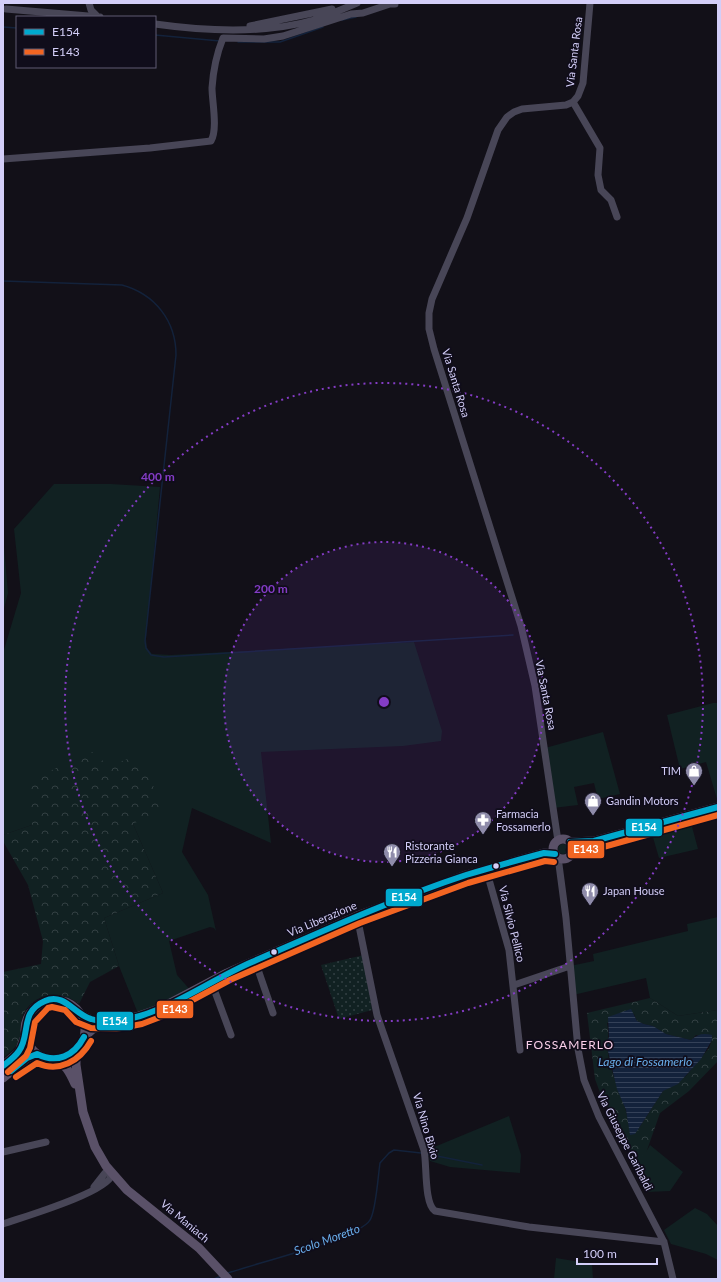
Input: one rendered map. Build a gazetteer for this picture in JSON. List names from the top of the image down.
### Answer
{
  "streets": {
    "main road": ["Via Liberazione", "Via Maniach"],
    "street": [
      "Via Santa Rosa",
      "Via Silvio Pellico",
      "Via Nino Bixio",
      "Via Giuseppe Garibaldi"
    ]
  },
  "crossings": [
    ["Via Santa Rosa", "Via Liberazione"],
    ["Via Santa Rosa", "Via Giuseppe Garibaldi"],
    ["Via Liberazione", "Via Silvio Pellico"],
    ["Via Liberazione", "Via Nino Bixio"],
    ["Via Liberazione", "Via Giuseppe Garibaldi"],
    ["Via Liberazione", "Via Maniach"],
    ["Via Nino Bixio", "Via Giuseppe Garibaldi"]
  ],
  "districts": ["FOSSAMERLO"],
  "water": ["Lago di Fossamerlo", "Scolo Moretto"],
  "places": {
    "shop": ["TIM", "Gandin Motors"],
    "pharmacy": ["Farmacia Fossamerlo"],
    "restaurant": ["Ristorante Pizzeria Gianca", "Japan House"]
  },
  "lines": ["transit line E154", "transit line E143"],
  "legend": ["E154", "E143"],
  "scale_bar": "100 m",
  "rings": ["400 m", "200 m"]
}
